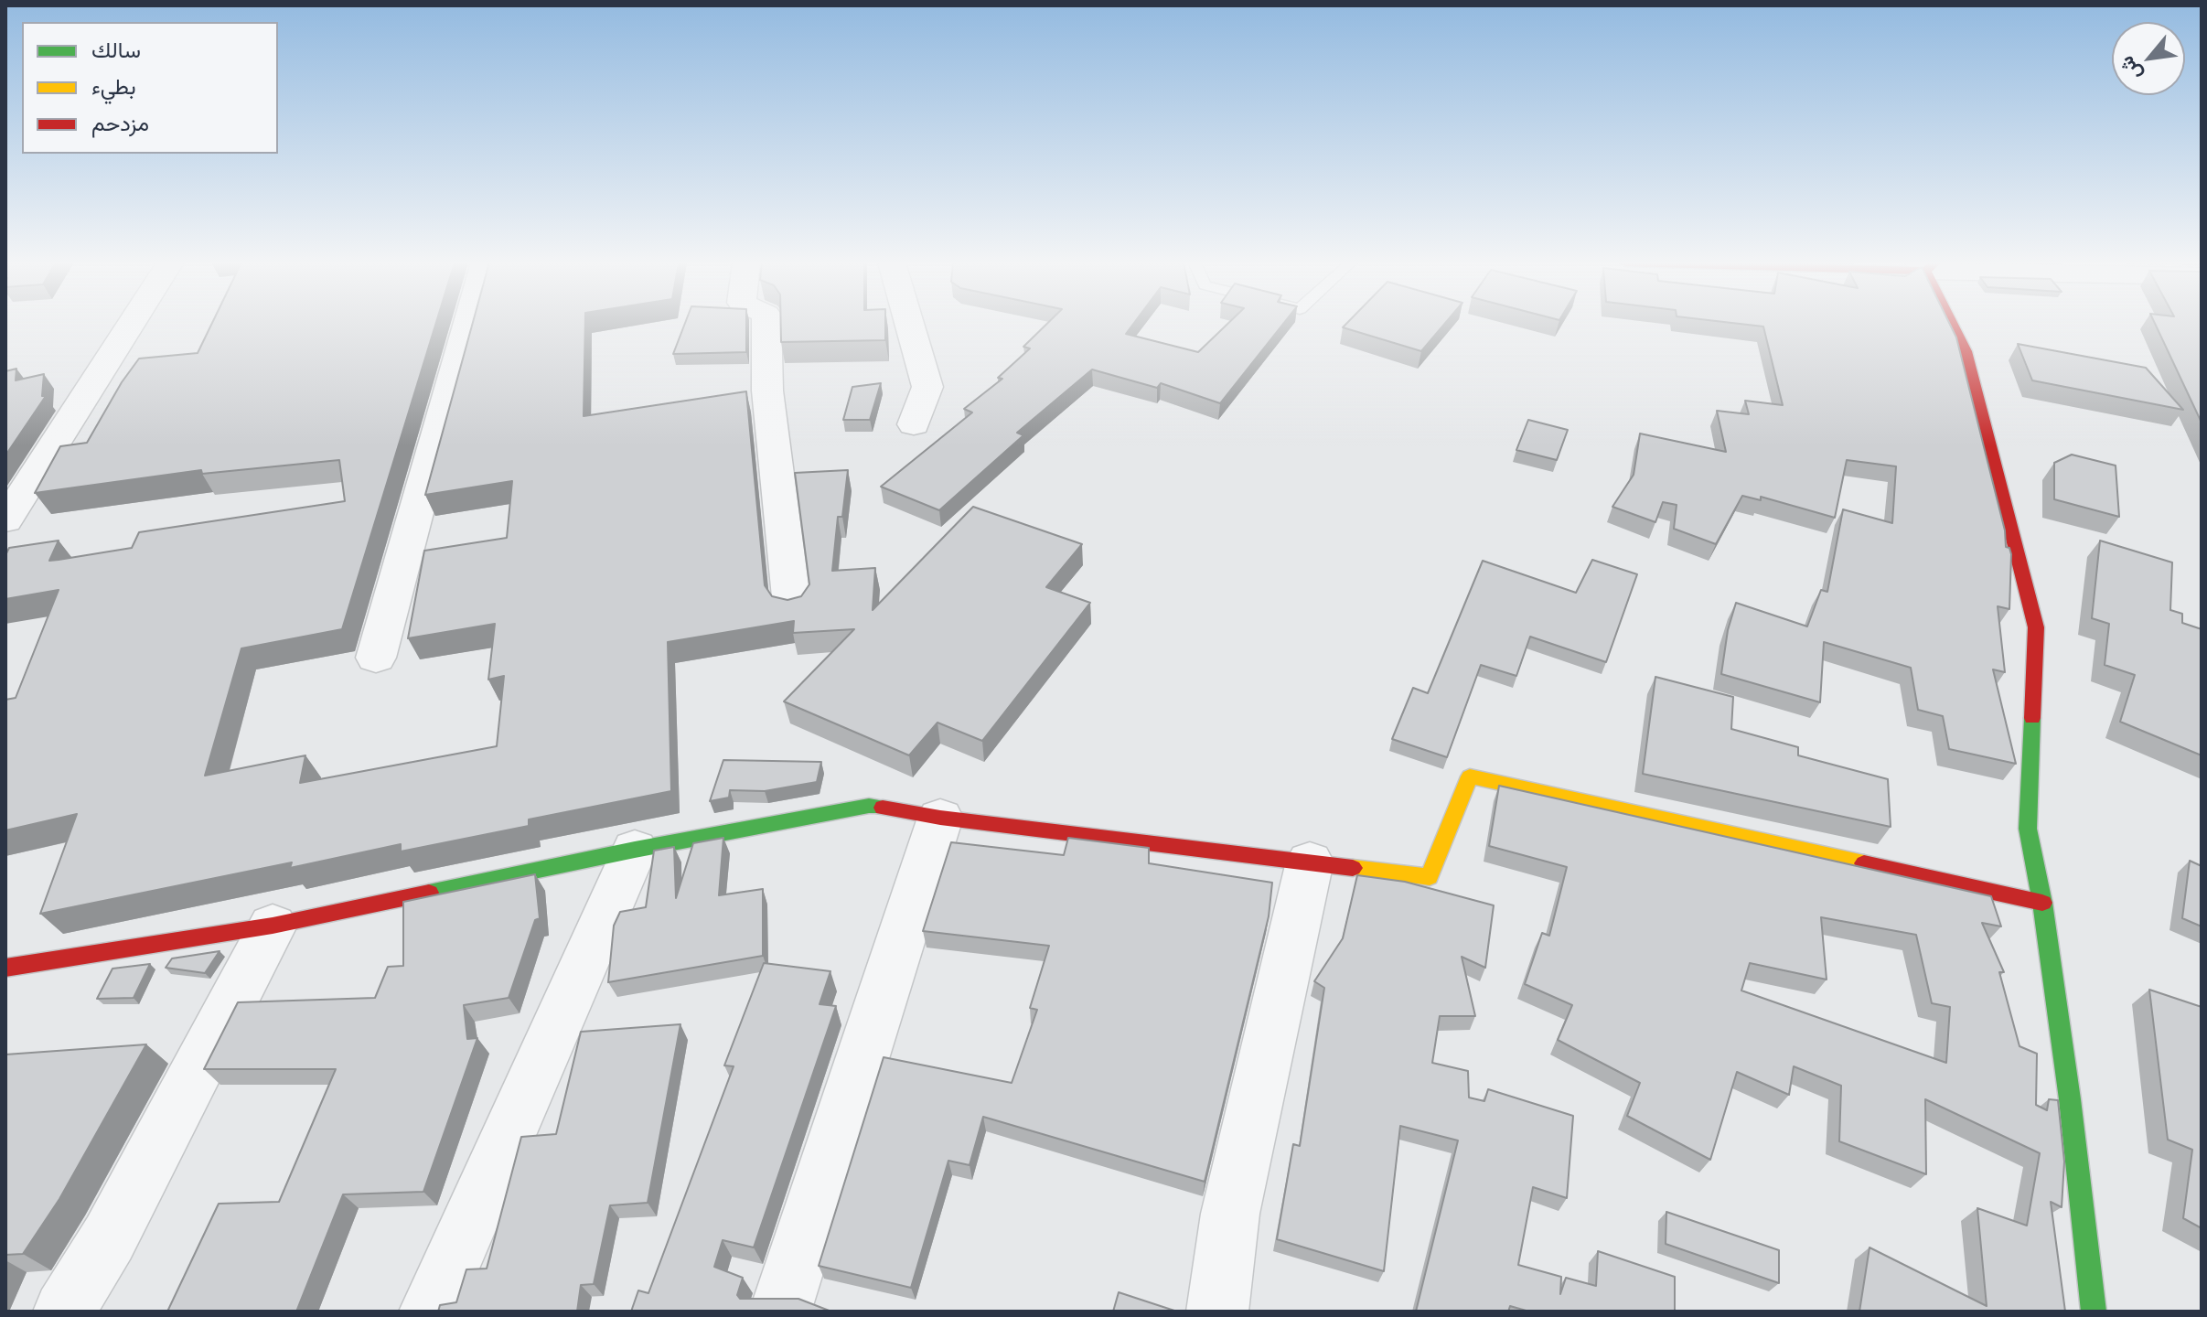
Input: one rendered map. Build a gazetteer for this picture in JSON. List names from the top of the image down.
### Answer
{
  "legend": ["سالك", "بطيء", "مزدحم"],
  "north": "bottom left"
}
